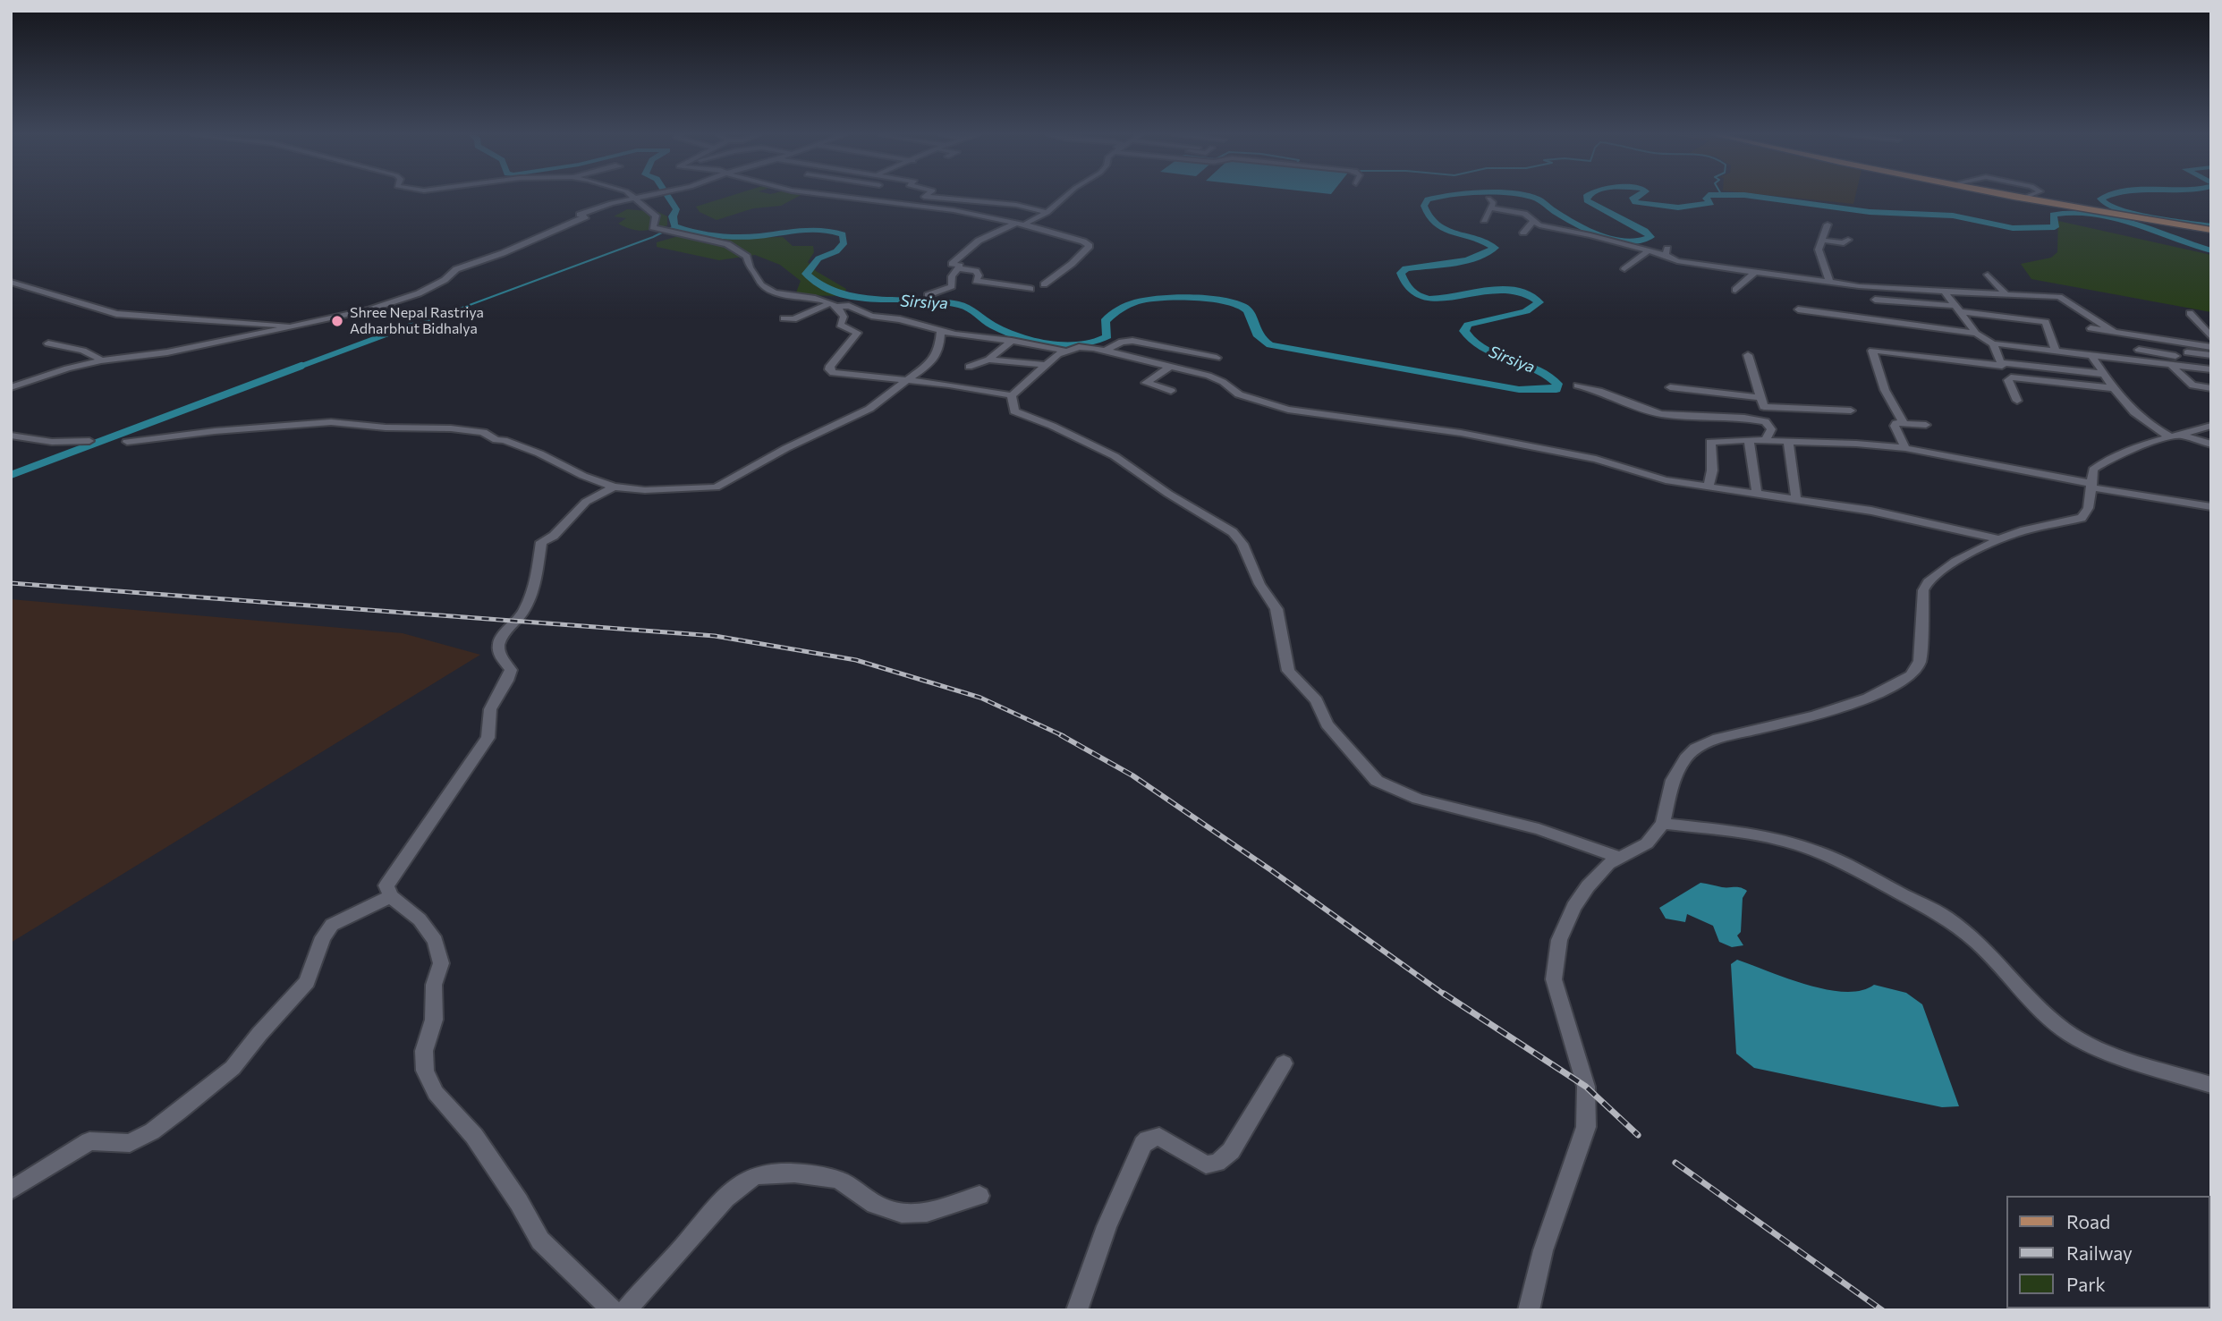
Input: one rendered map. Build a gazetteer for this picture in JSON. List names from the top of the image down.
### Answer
{
  "water": ["Sirsiya"],
  "places": ["Shree Nepal Rastriya Adharbhut Bidhalya"],
  "legend": ["Road", "Railway", "Park"]
}
